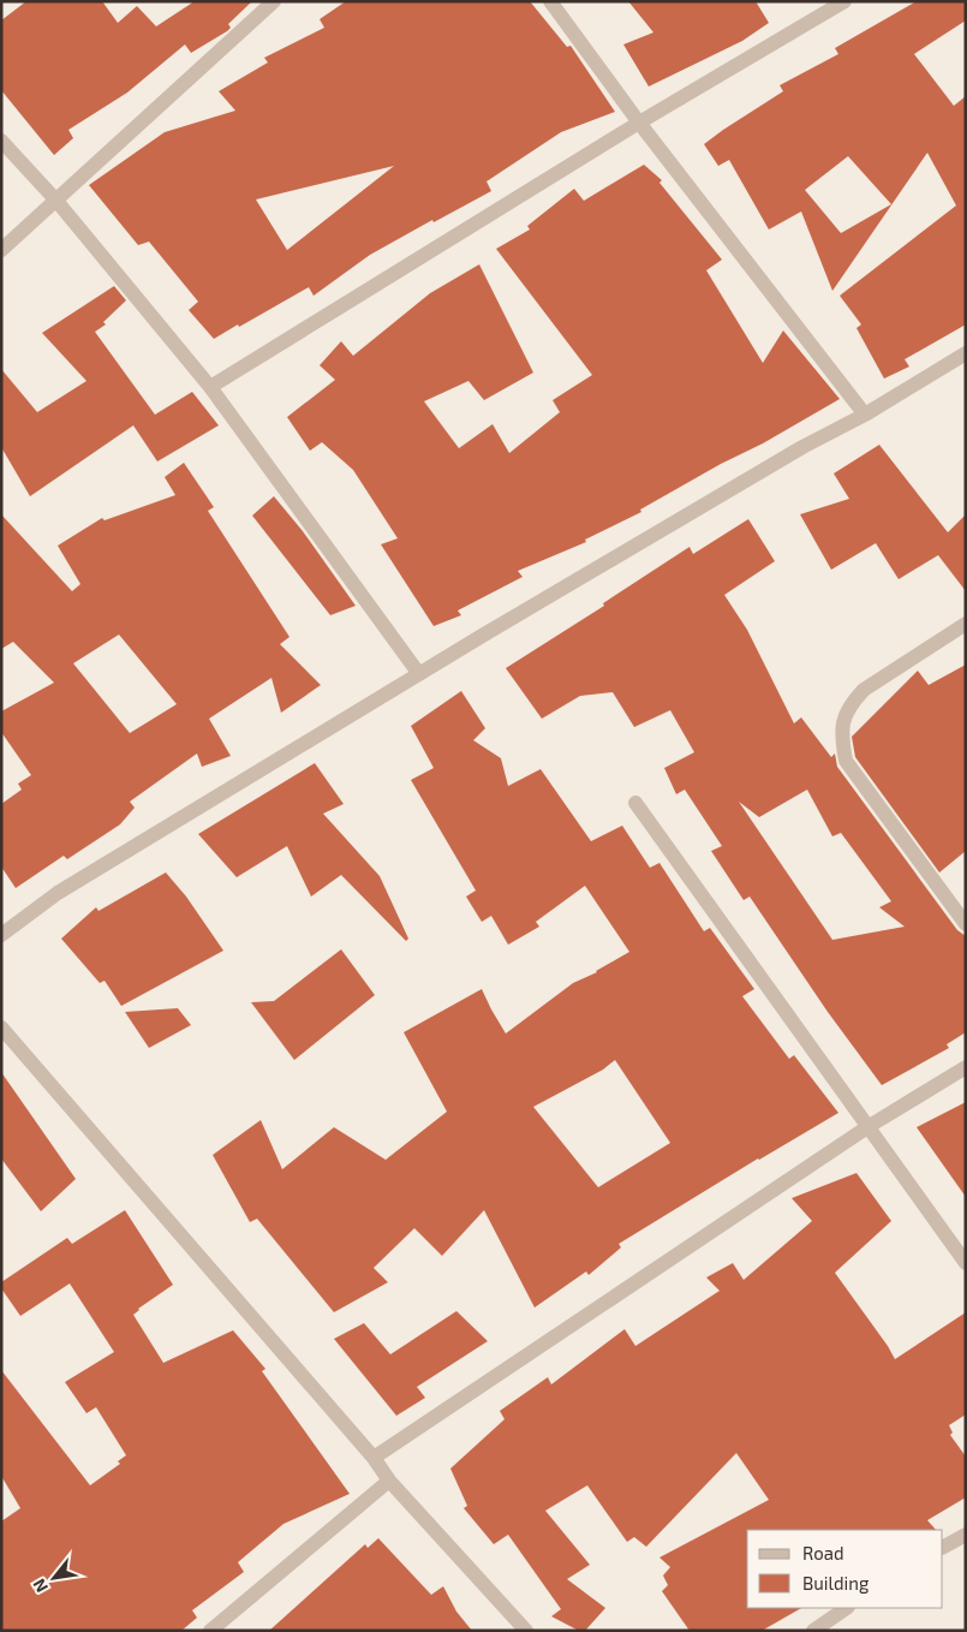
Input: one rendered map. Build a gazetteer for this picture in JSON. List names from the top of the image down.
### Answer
{
  "legend": ["Road", "Building"],
  "north": "bottom left"
}
